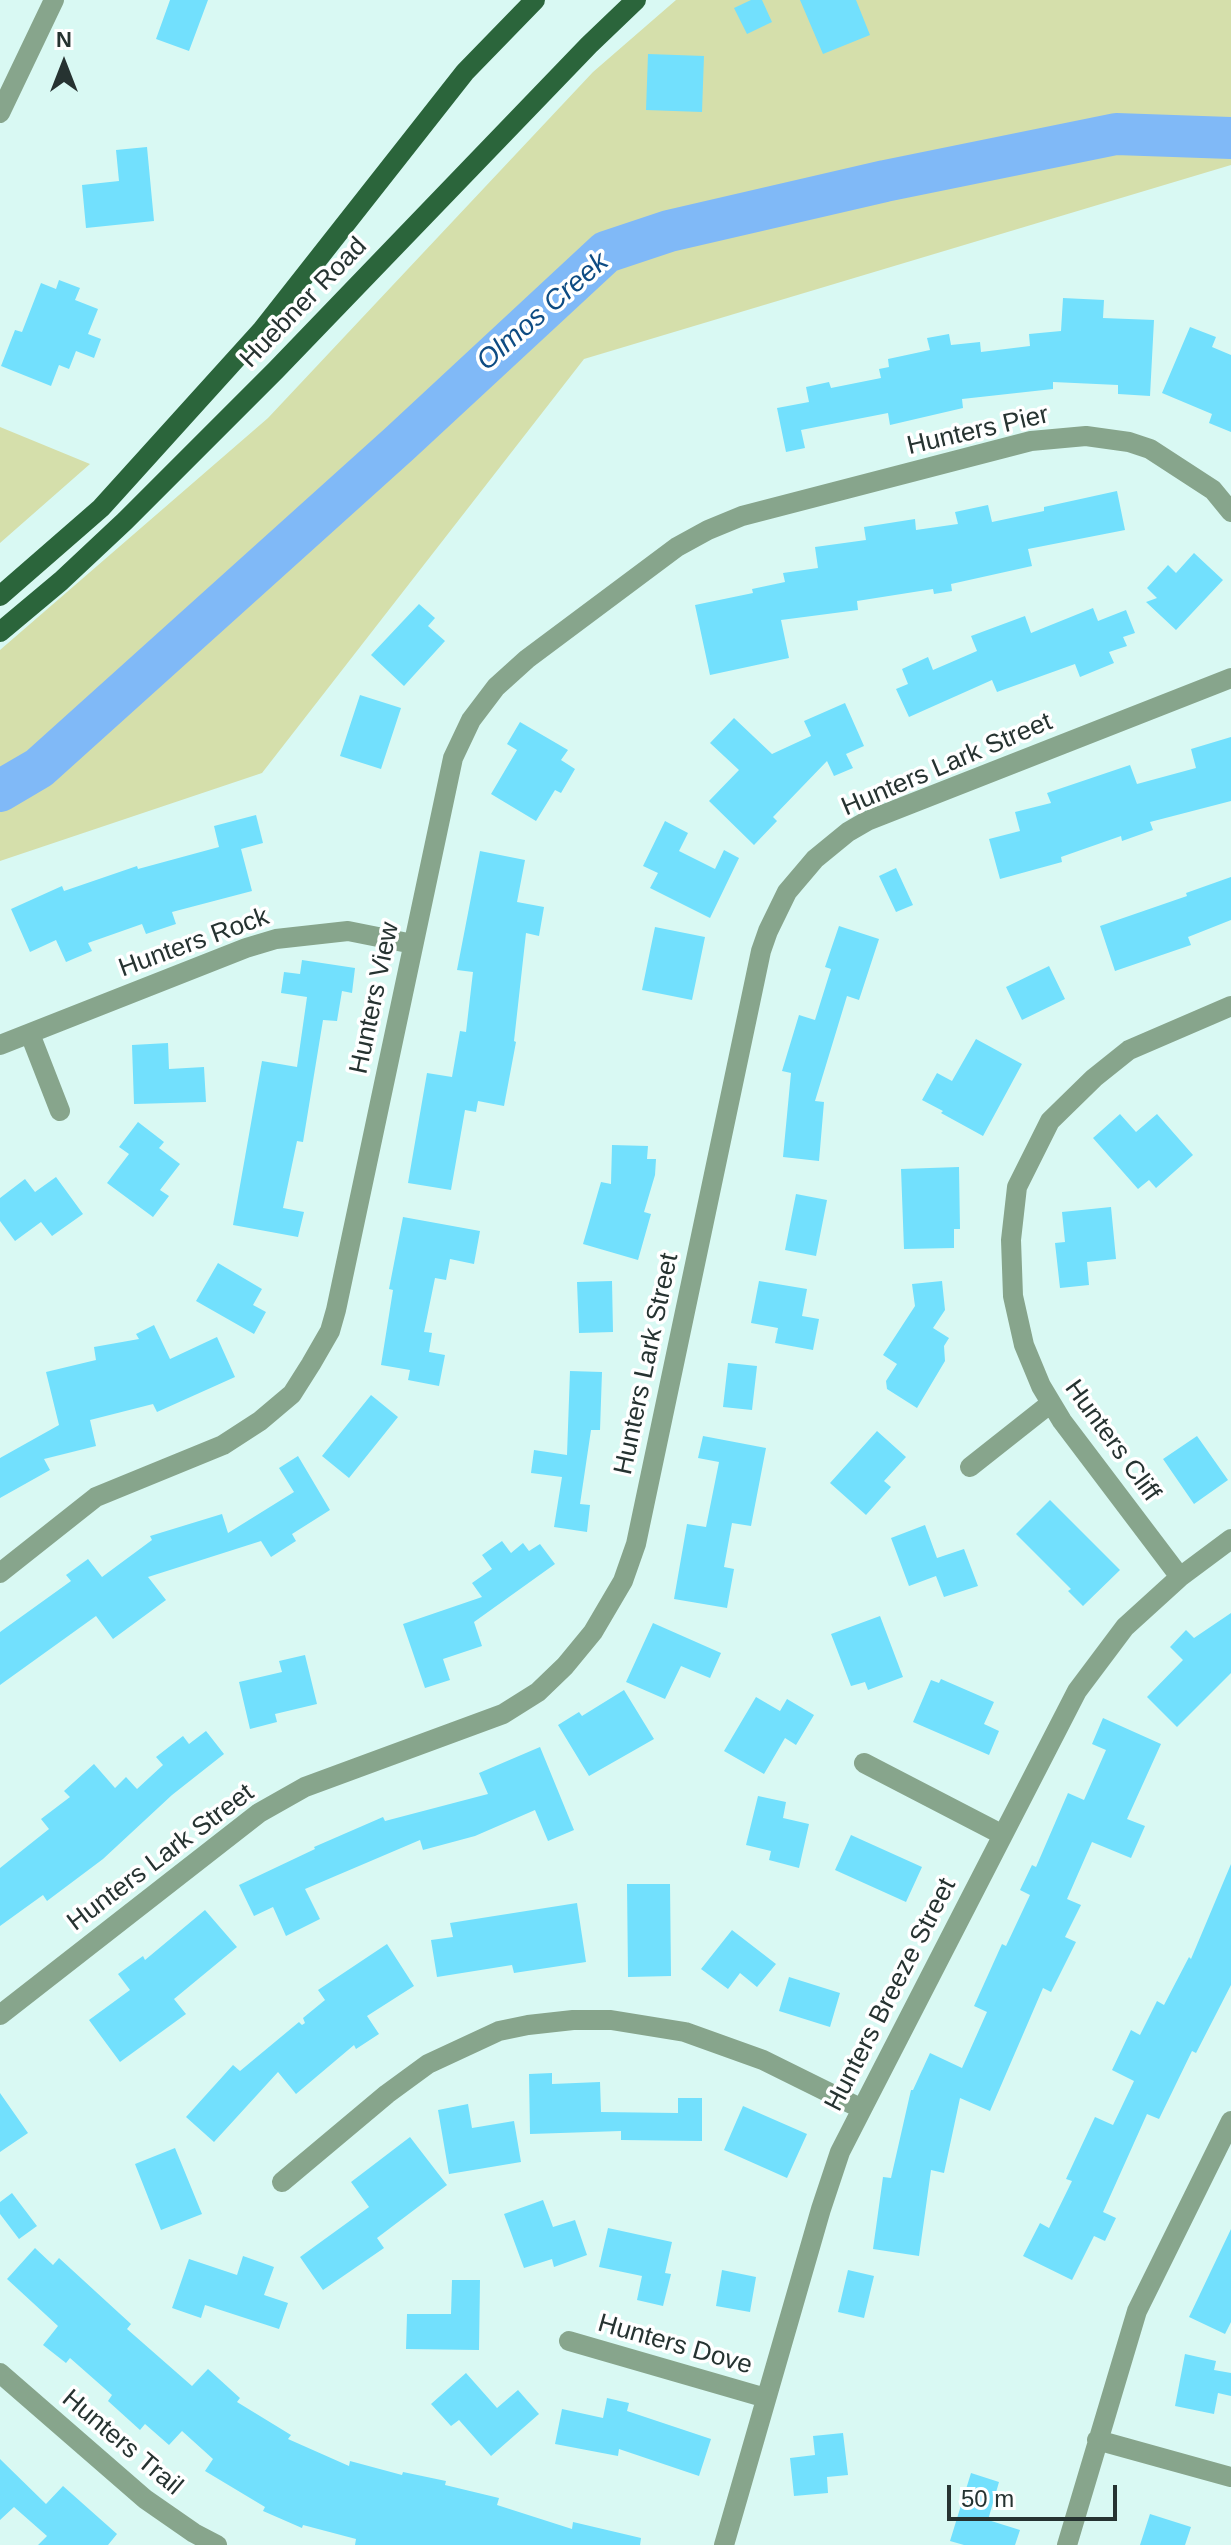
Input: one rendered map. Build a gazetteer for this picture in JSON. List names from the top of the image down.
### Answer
{
  "streets": {
    "main road": ["Huebner Road"],
    "street": [
      "Hunters Pier",
      "Hunters Lark Street",
      "Hunters Rock",
      "Hunters View",
      "Hunters Cliff",
      "Hunters Breeze Street",
      "Hunters Dove",
      "Hunters Trail"
    ]
  },
  "crossings": [
    ["Hunters Pier", "Hunters View"],
    ["Hunters Rock", "Hunters View"],
    ["Hunters Cliff", "Hunters Breeze Street"],
    ["Hunters Breeze Street", "Hunters Dove"]
  ],
  "water": ["Olmos Creek"],
  "scale_bar": "50 m",
  "north": "top"
}
